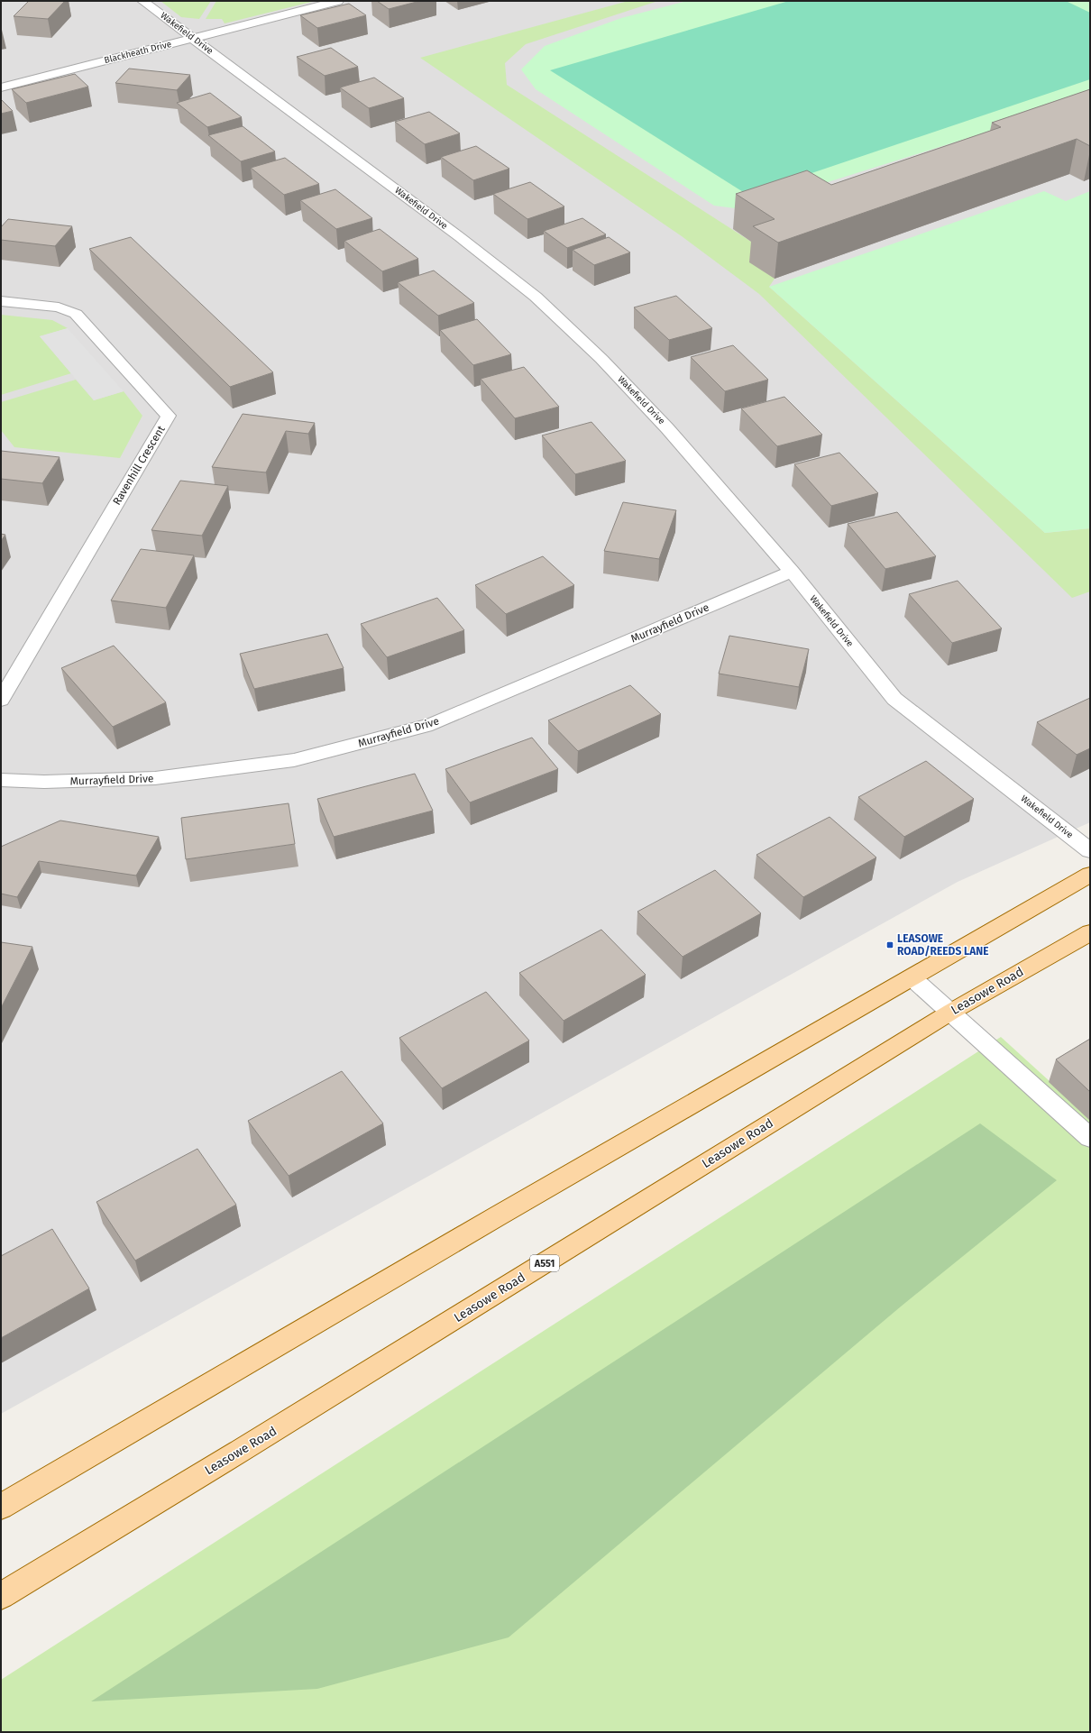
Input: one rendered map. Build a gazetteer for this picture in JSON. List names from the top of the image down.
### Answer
{
  "streets": {
    "main road": ["Leasowe Road", "A551"],
    "street": [
      "Wakefield Drive",
      "Blackheath Drive",
      "Ravenhill Crescent",
      "Murrayfield Drive"
    ]
  },
  "crossings": [
    ["Wakefield Drive", "Blackheath Drive"],
    ["Wakefield Drive", "Murrayfield Drive"]
  ],
  "places": {
    "transit": ["LEASOWE ROAD/REEDS LANE"]
  }
}
